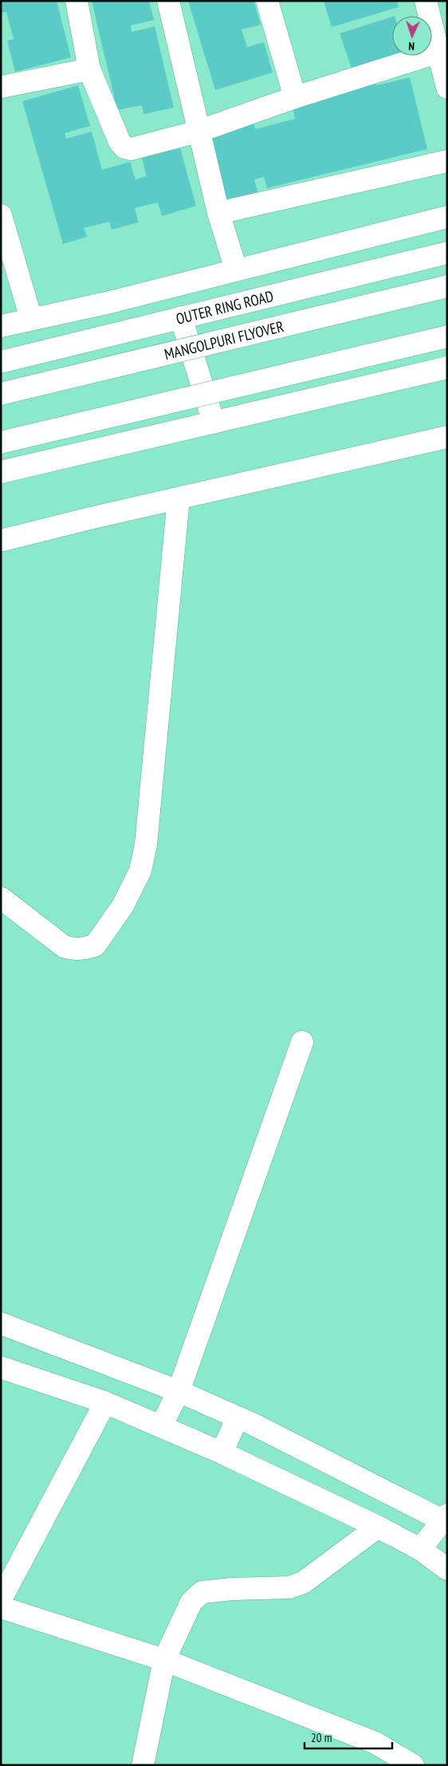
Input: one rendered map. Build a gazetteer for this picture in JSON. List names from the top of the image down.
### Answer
{
  "streets": {
    "main road": ["OUTER RING ROAD", "MANGOLPURI FLYOVER"]
  },
  "scale_bar": "20 m",
  "north": "bottom"
}
